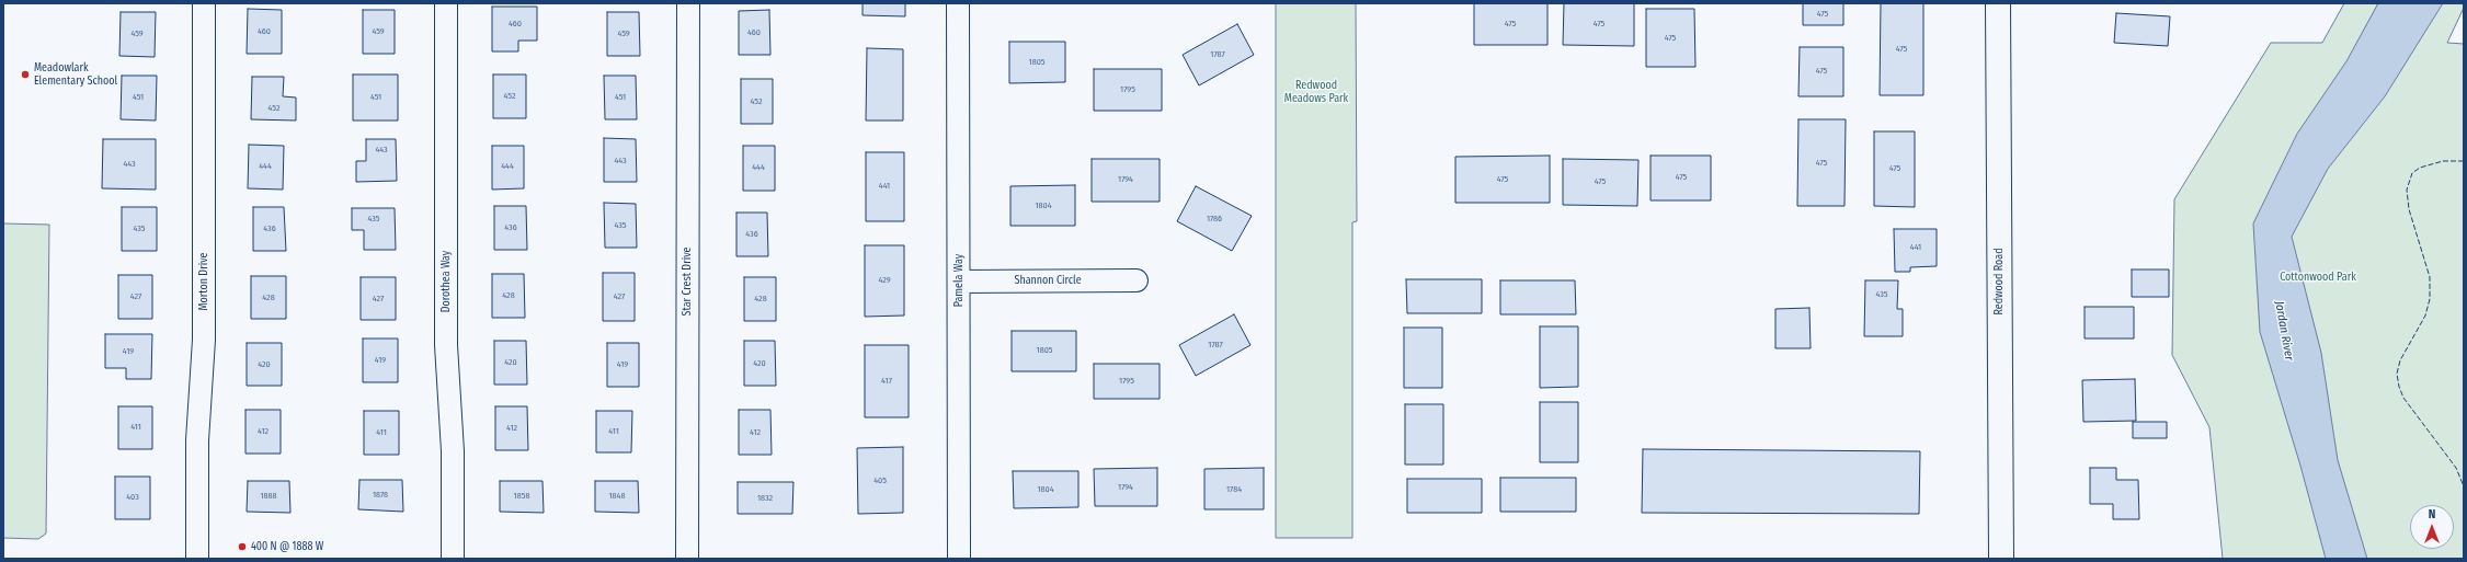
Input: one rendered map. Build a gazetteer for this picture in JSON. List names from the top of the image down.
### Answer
{
  "streets": {
    "main road": ["Redwood Road"],
    "street": [
      "Pamela Way",
      "Shannon Circle",
      "Morton Drive",
      "Dorothea Way",
      "Star Crest Drive"
    ]
  },
  "crossings": [
    ["Pamela Way", "Shannon Circle"]
  ],
  "water": ["Jordan River"],
  "parks": ["Redwood Meadows Park", "Cottonwood Park"],
  "places": ["Meadowlark Elementary School", "400 N @ 1888 W"],
  "house_numbers": [
    "475",
    "460",
    "475",
    "475",
    "460",
    "459",
    "460",
    "459",
    "459",
    "475",
    "475",
    "1787",
    "1805",
    "475",
    "1795",
    "452",
    "451",
    "451",
    "451",
    "452",
    "452",
    "443",
    "443",
    "475",
    "443",
    "444",
    "444",
    "444",
    "475",
    "475",
    "1794",
    "475",
    "475",
    "441",
    "1804",
    "435",
    "1786",
    "435",
    "436",
    "435",
    "436",
    "436",
    "441",
    "429",
    "435",
    "428",
    "427",
    "427",
    "428",
    "427",
    "428",
    "1787",
    "1805",
    "419",
    "419",
    "420",
    "420",
    "420",
    "419",
    "417",
    "1795",
    "411",
    "412",
    "412",
    "411",
    "411",
    "412",
    "405",
    "1794",
    "1804",
    "1784",
    "1878",
    "1888",
    "1858",
    "1848",
    "403",
    "1832"
  ],
  "north": "top"
}
